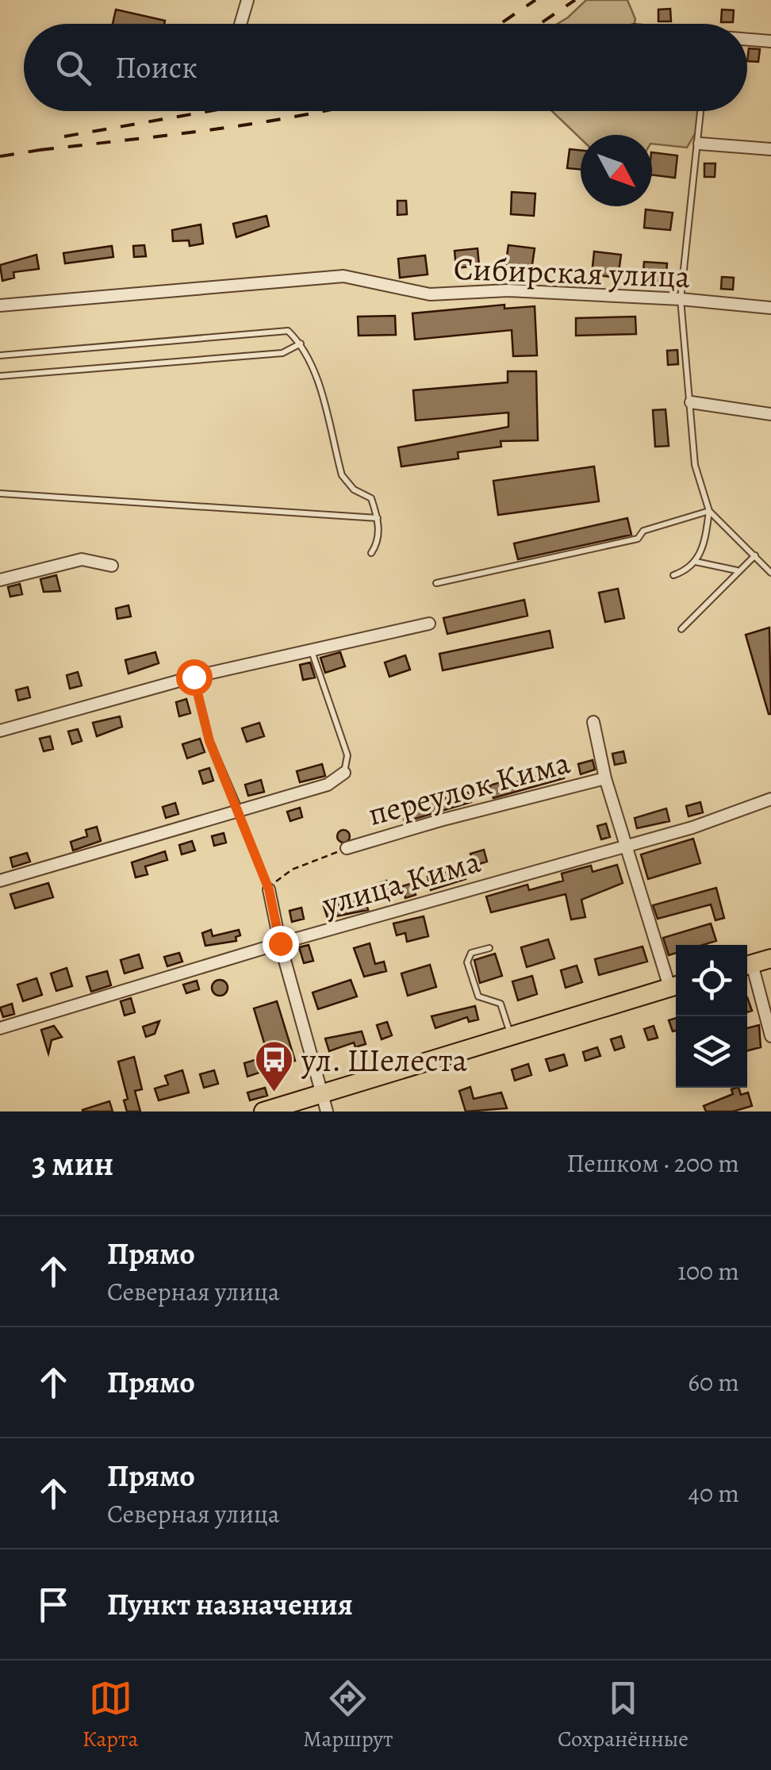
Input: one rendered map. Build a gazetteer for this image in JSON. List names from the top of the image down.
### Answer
{
  "streets": {
    "street": ["Сибирская улица", "переулок Кима", "улица Кима"]
  },
  "places": {
    "bus stop": ["ул. Шелеста"]
  },
  "north": "bottom right",
  "page": {
    "search": "Поиск",
    "heading": ["3 мин", "Пешком · 200 m"],
    "list": [
      ["Прямо", "Северная улица", "100 m"],
      ["Прямо", "60 m"],
      ["Прямо", "Северная улица", "40 m"],
      "Пункт назначения"
    ],
    "nav": ["Карта", "Маршрут", "Сохранённые"]
  }
}
